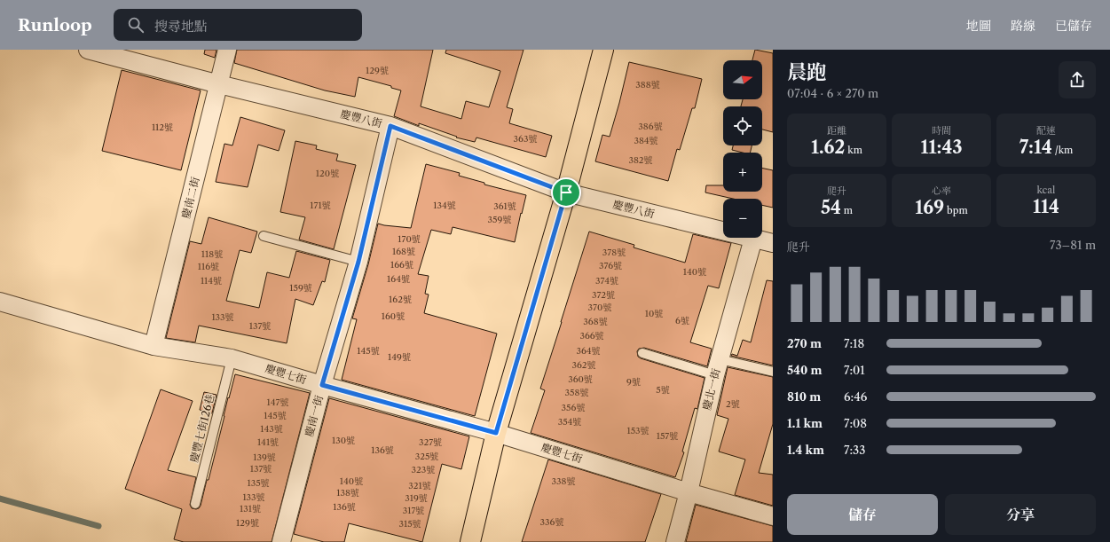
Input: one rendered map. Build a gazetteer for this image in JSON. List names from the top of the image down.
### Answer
{
  "streets": {
    "street": [
      "慶豐八街",
      "慶南二街",
      "慶豐七街",
      "慶北一街",
      "慶南一街"
    ],
    "lane": ["慶豐七街126巷"]
  },
  "crossings": [
    ["慶豐八街", "慶南二街"],
    ["慶豐八街", "慶北一街"],
    ["慶豐八街", "慶南一街"],
    ["慶南二街", "慶豐七街"],
    ["慶豐七街", "慶北一街"],
    ["慶豐七街", "慶南一街"],
    ["慶豐七街", "慶豐七街126巷"]
  ],
  "house_numbers": [
    "129號",
    "388號",
    "386號",
    "112號",
    "363號",
    "384號",
    "382號",
    "120號",
    "171號",
    "134號",
    "361號",
    "359號",
    "170號",
    "168號",
    "378號",
    "118號",
    "166號",
    "376號",
    "116號",
    "140號",
    "164號",
    "114號",
    "374號",
    "159號",
    "372號",
    "162號",
    "370號",
    "10號",
    "160號",
    "133號",
    "6號",
    "368號",
    "137號",
    "366號",
    "145號",
    "364號",
    "149號",
    "362號",
    "360號",
    "9號",
    "5號",
    "358號",
    "147號",
    "2號",
    "356號",
    "145號",
    "354號",
    "143號",
    "153號",
    "157號",
    "130號",
    "141號",
    "327號",
    "136號",
    "325號",
    "139號",
    "137號",
    "323號",
    "140號",
    "338號",
    "135號",
    "321號",
    "138號",
    "133號",
    "319號",
    "136號",
    "131號",
    "317號",
    "336號",
    "129號",
    "315號"
  ],
  "north": "right",
  "page": {
    "header": "Runloop",
    "search": "搜尋地點",
    "nav": ["地圖", "路線", "已儲存"],
    "heading": ["晨跑", "07:04 · 6 × 270 m"],
    "map_buttons": ["+", "−"],
    "stats": [
      ["距離", "1.62 km"],
      ["時間", "11:43"],
      ["配速", "7:14 /km"],
      ["爬升", "54 m"],
      ["心率", "169 bpm"],
      ["kcal", "114"]
    ],
    "chart": ["爬升", "73–81 m"],
    "list": [
      {
        "name": "270 m",
        "note": "7:18"
      },
      {
        "name": "540 m",
        "note": "7:01"
      },
      {
        "name": "810 m",
        "note": "6:46"
      },
      {
        "name": "1.1 km",
        "note": "7:08"
      },
      {
        "name": "1.4 km",
        "note": "7:33"
      }
    ],
    "buttons": ["儲存", "分享"]
  }
}
